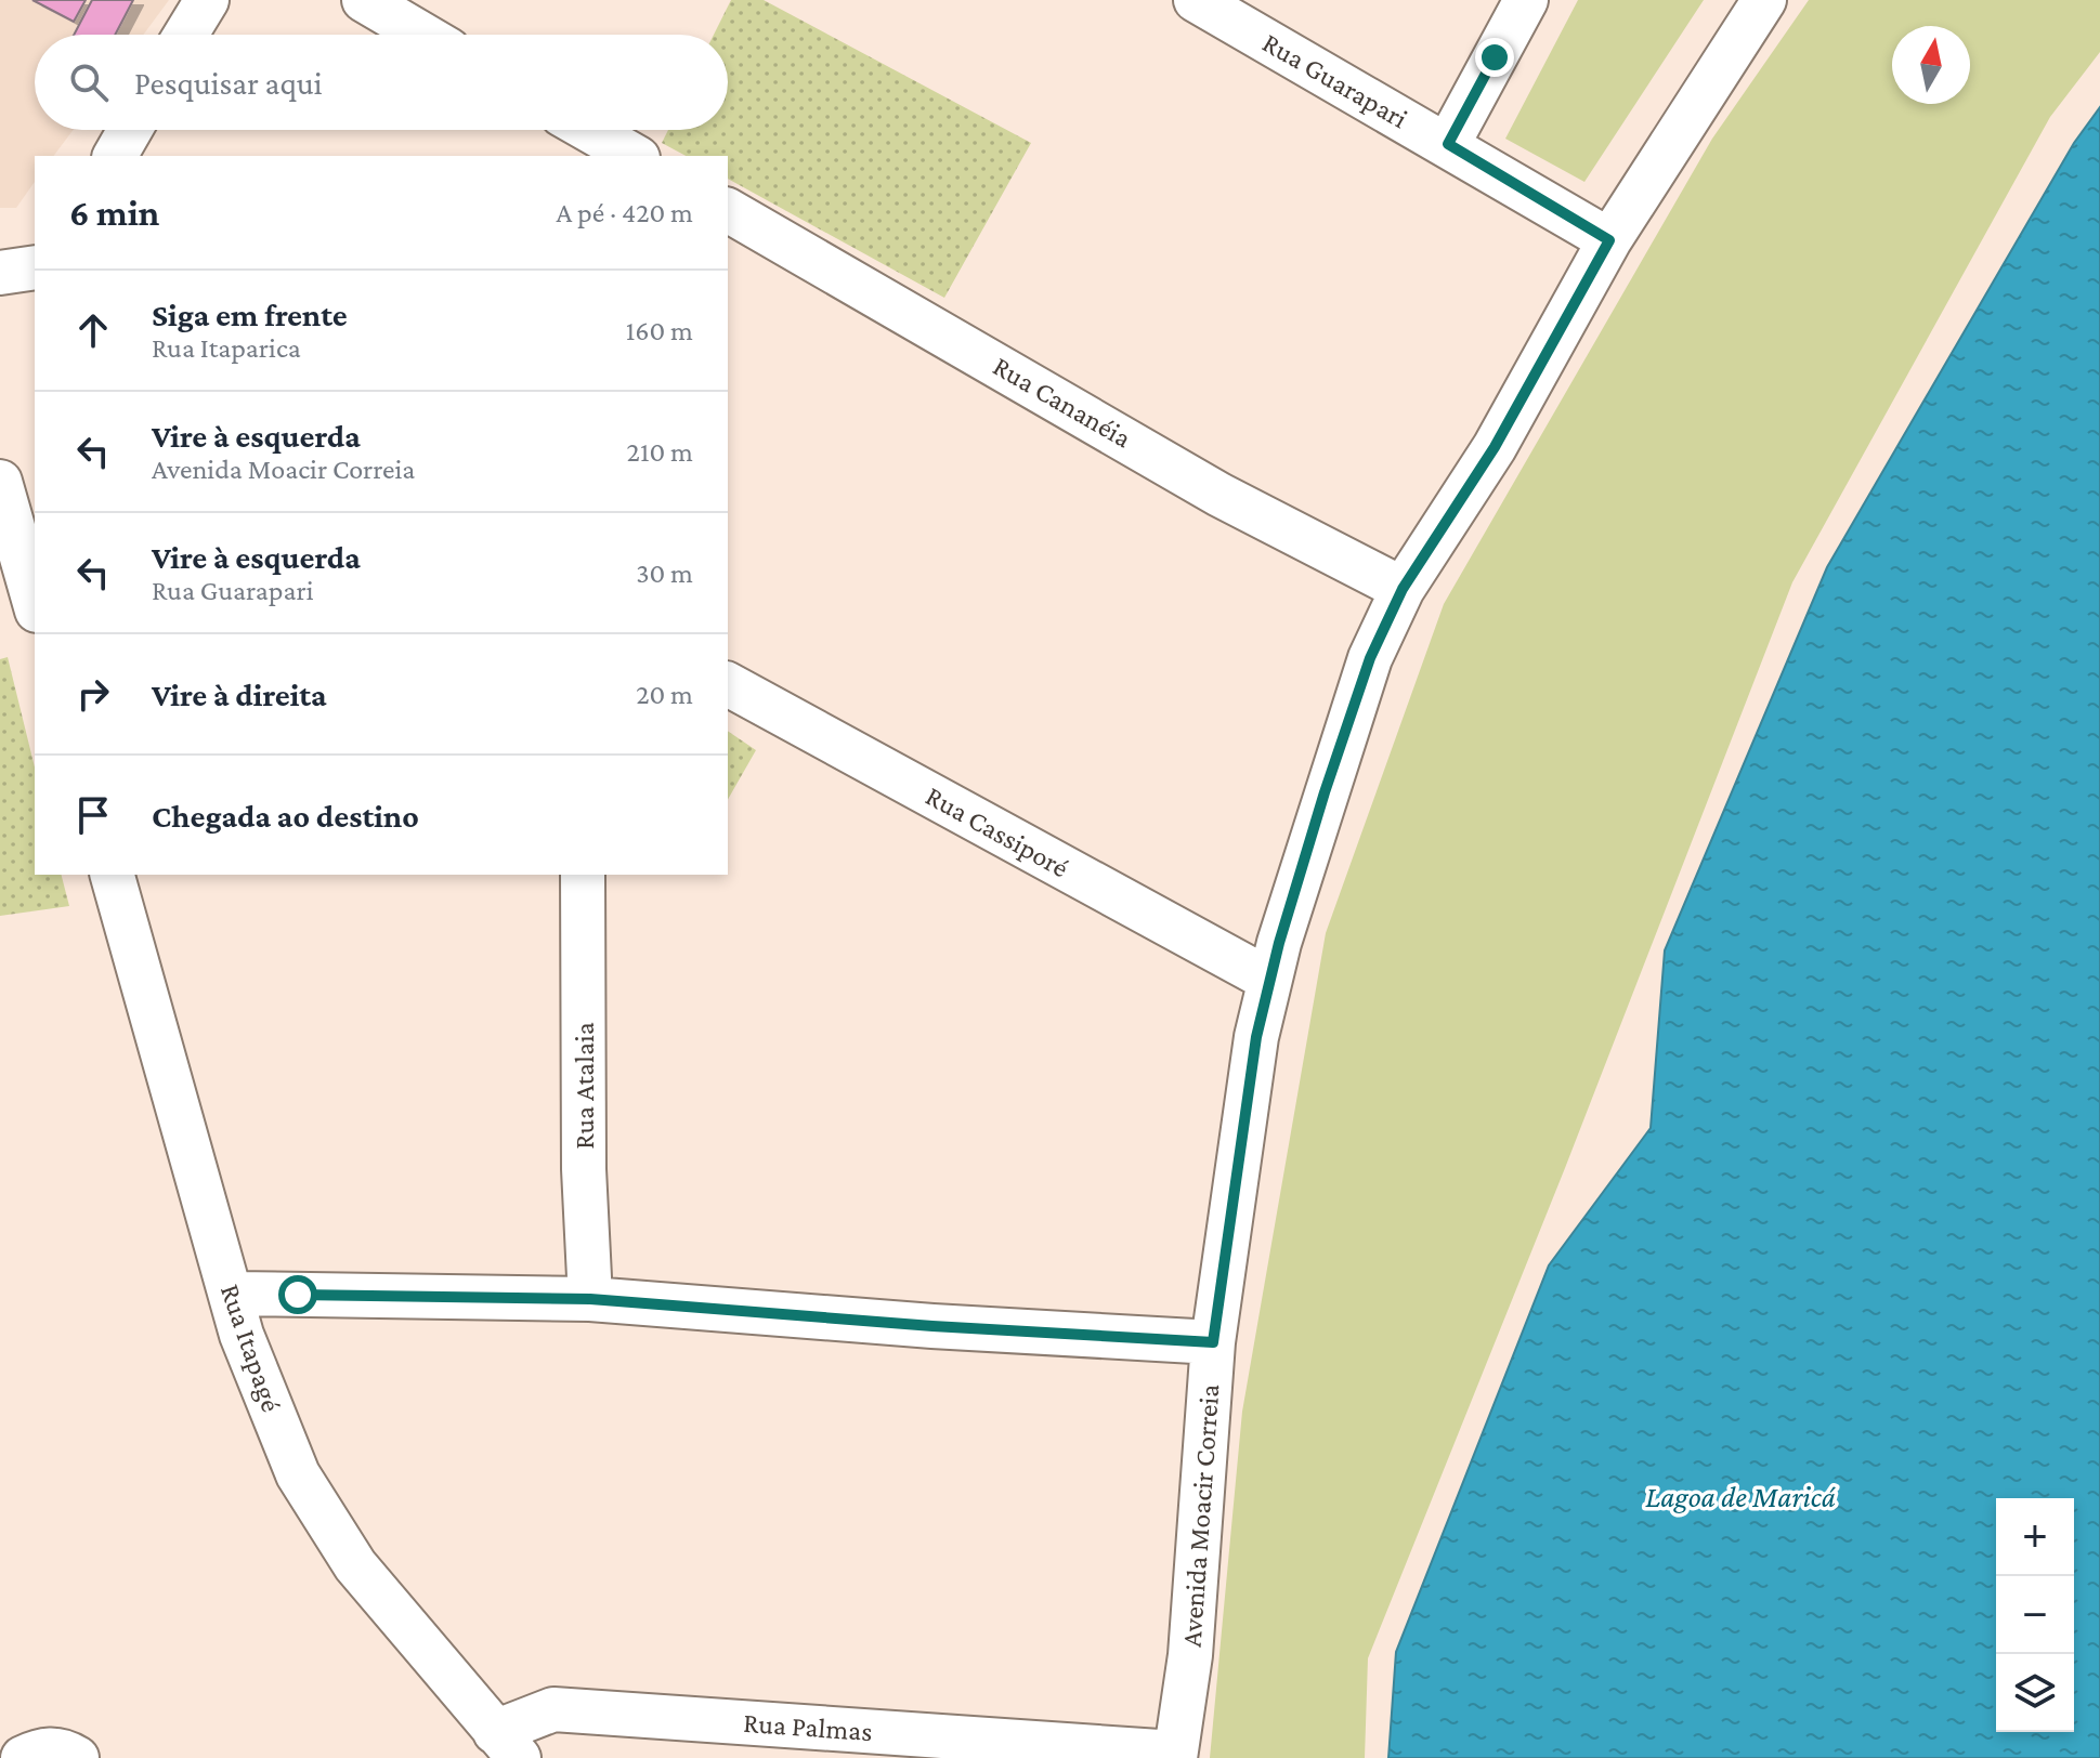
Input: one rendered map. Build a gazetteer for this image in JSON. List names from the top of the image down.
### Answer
{
  "streets": {
    "street": [
      "Rua Guarapari",
      "Rua Cananéia",
      "Rua Cassiporé",
      "Rua Atalaia",
      "Rua Itapagé",
      "Avenida Moacir Correia",
      "Rua Palmas"
    ]
  },
  "crossings": [
    ["Rua Guarapari", "Avenida Moacir Correia"],
    ["Rua Cananéia", "Avenida Moacir Correia"],
    ["Rua Cassiporé", "Avenida Moacir Correia"],
    ["Rua Itapagé", "Rua Palmas"],
    ["Avenida Moacir Correia", "Rua Palmas"]
  ],
  "water": ["Lagoa de Maricá"],
  "north": "top",
  "page": {
    "search": "Pesquisar aqui",
    "heading": ["6 min", "A pé · 420 m"],
    "list": [
      ["Siga em frente", "Rua Itaparica", "160 m"],
      ["Vire à esquerda", "Avenida Moacir Correia", "210 m"],
      ["Vire à esquerda", "Rua Guarapari", "30 m"],
      ["Vire à direita", "20 m"],
      "Chegada ao destino"
    ],
    "map_buttons": ["+", "−"]
  }
}
